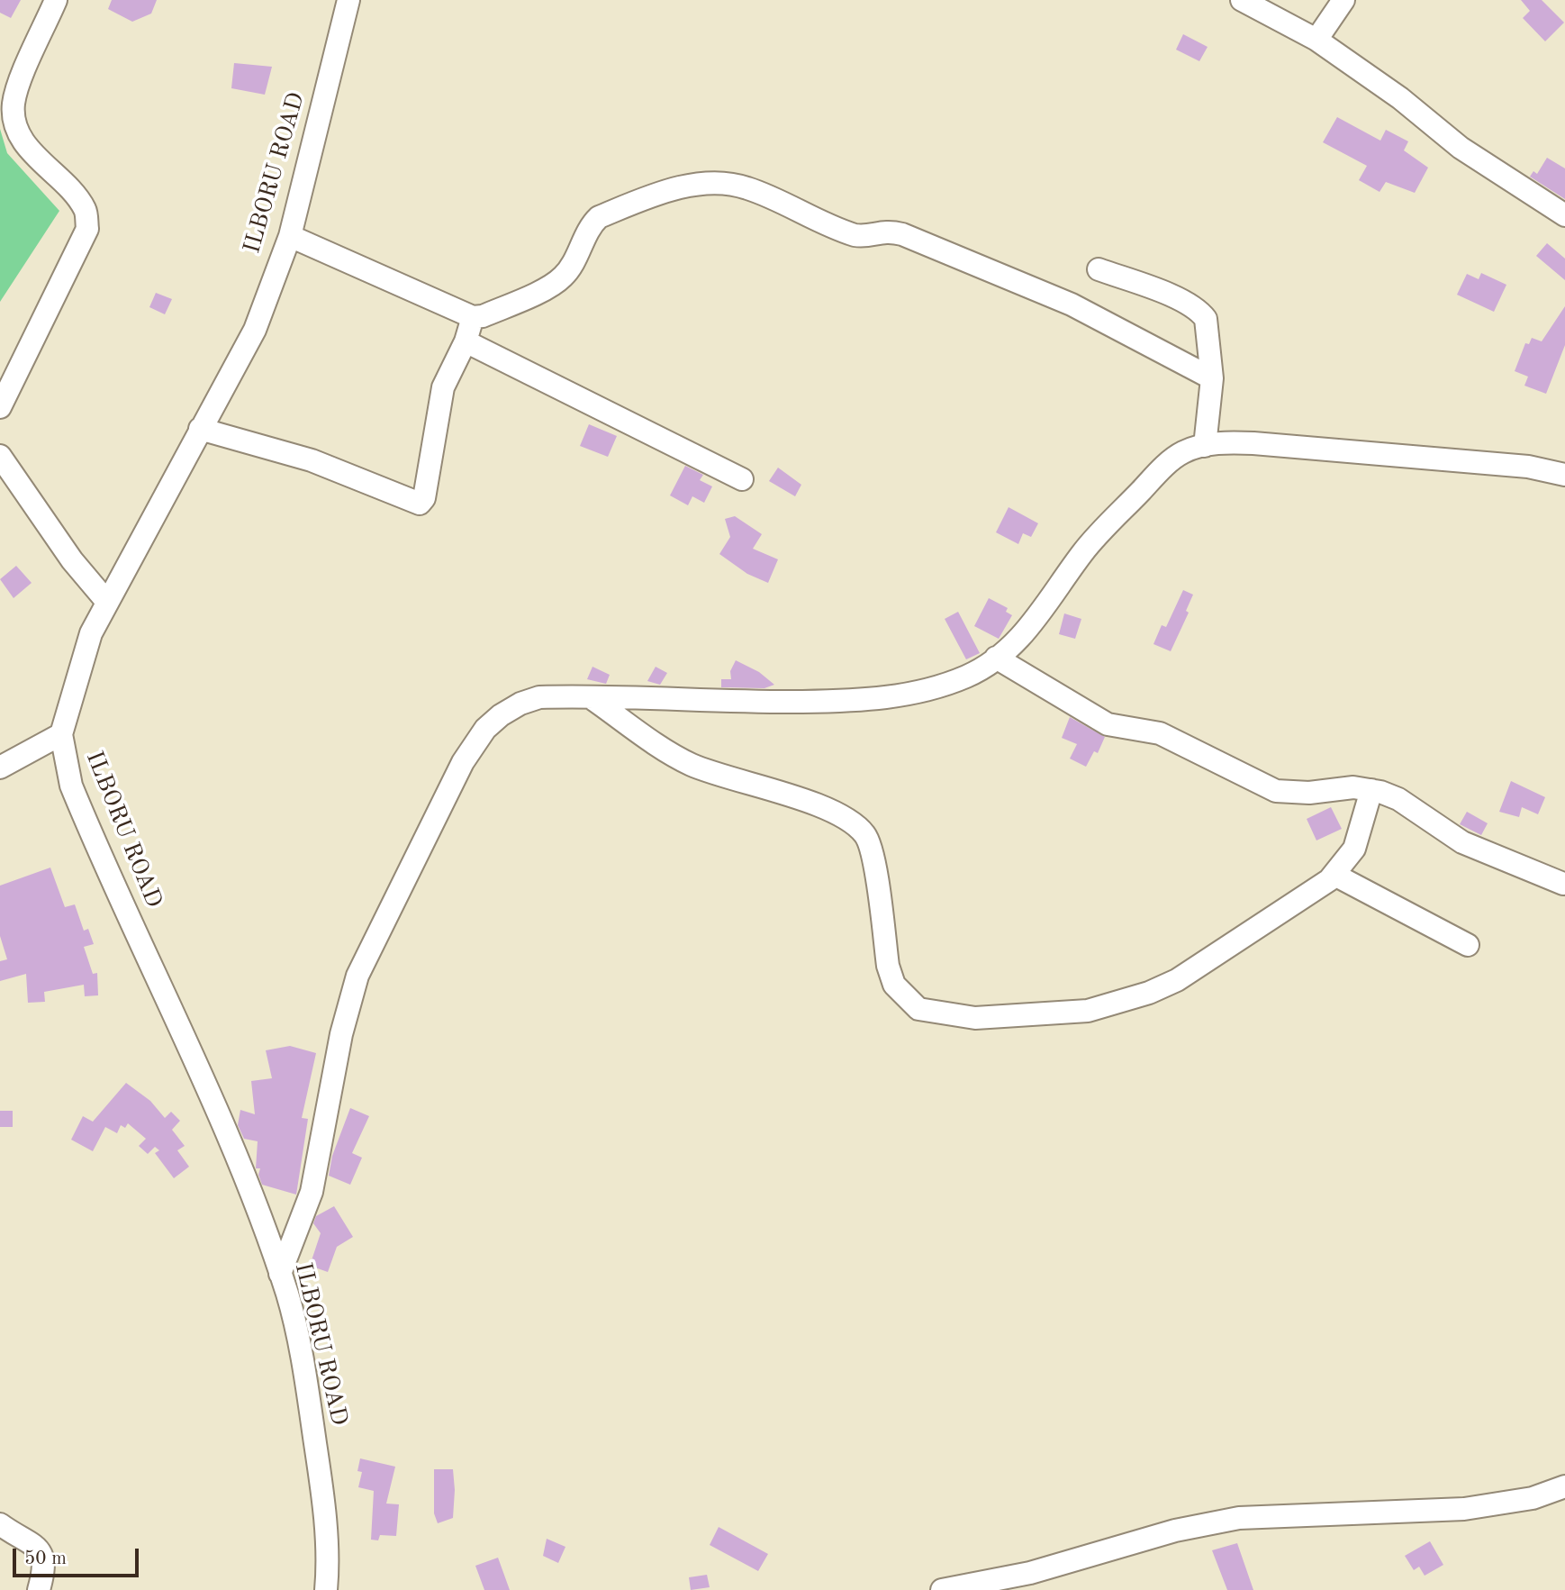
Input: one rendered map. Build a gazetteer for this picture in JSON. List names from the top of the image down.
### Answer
{
  "streets": {
    "street": ["ILBORU ROAD"]
  },
  "scale_bar": "50 m"
}
